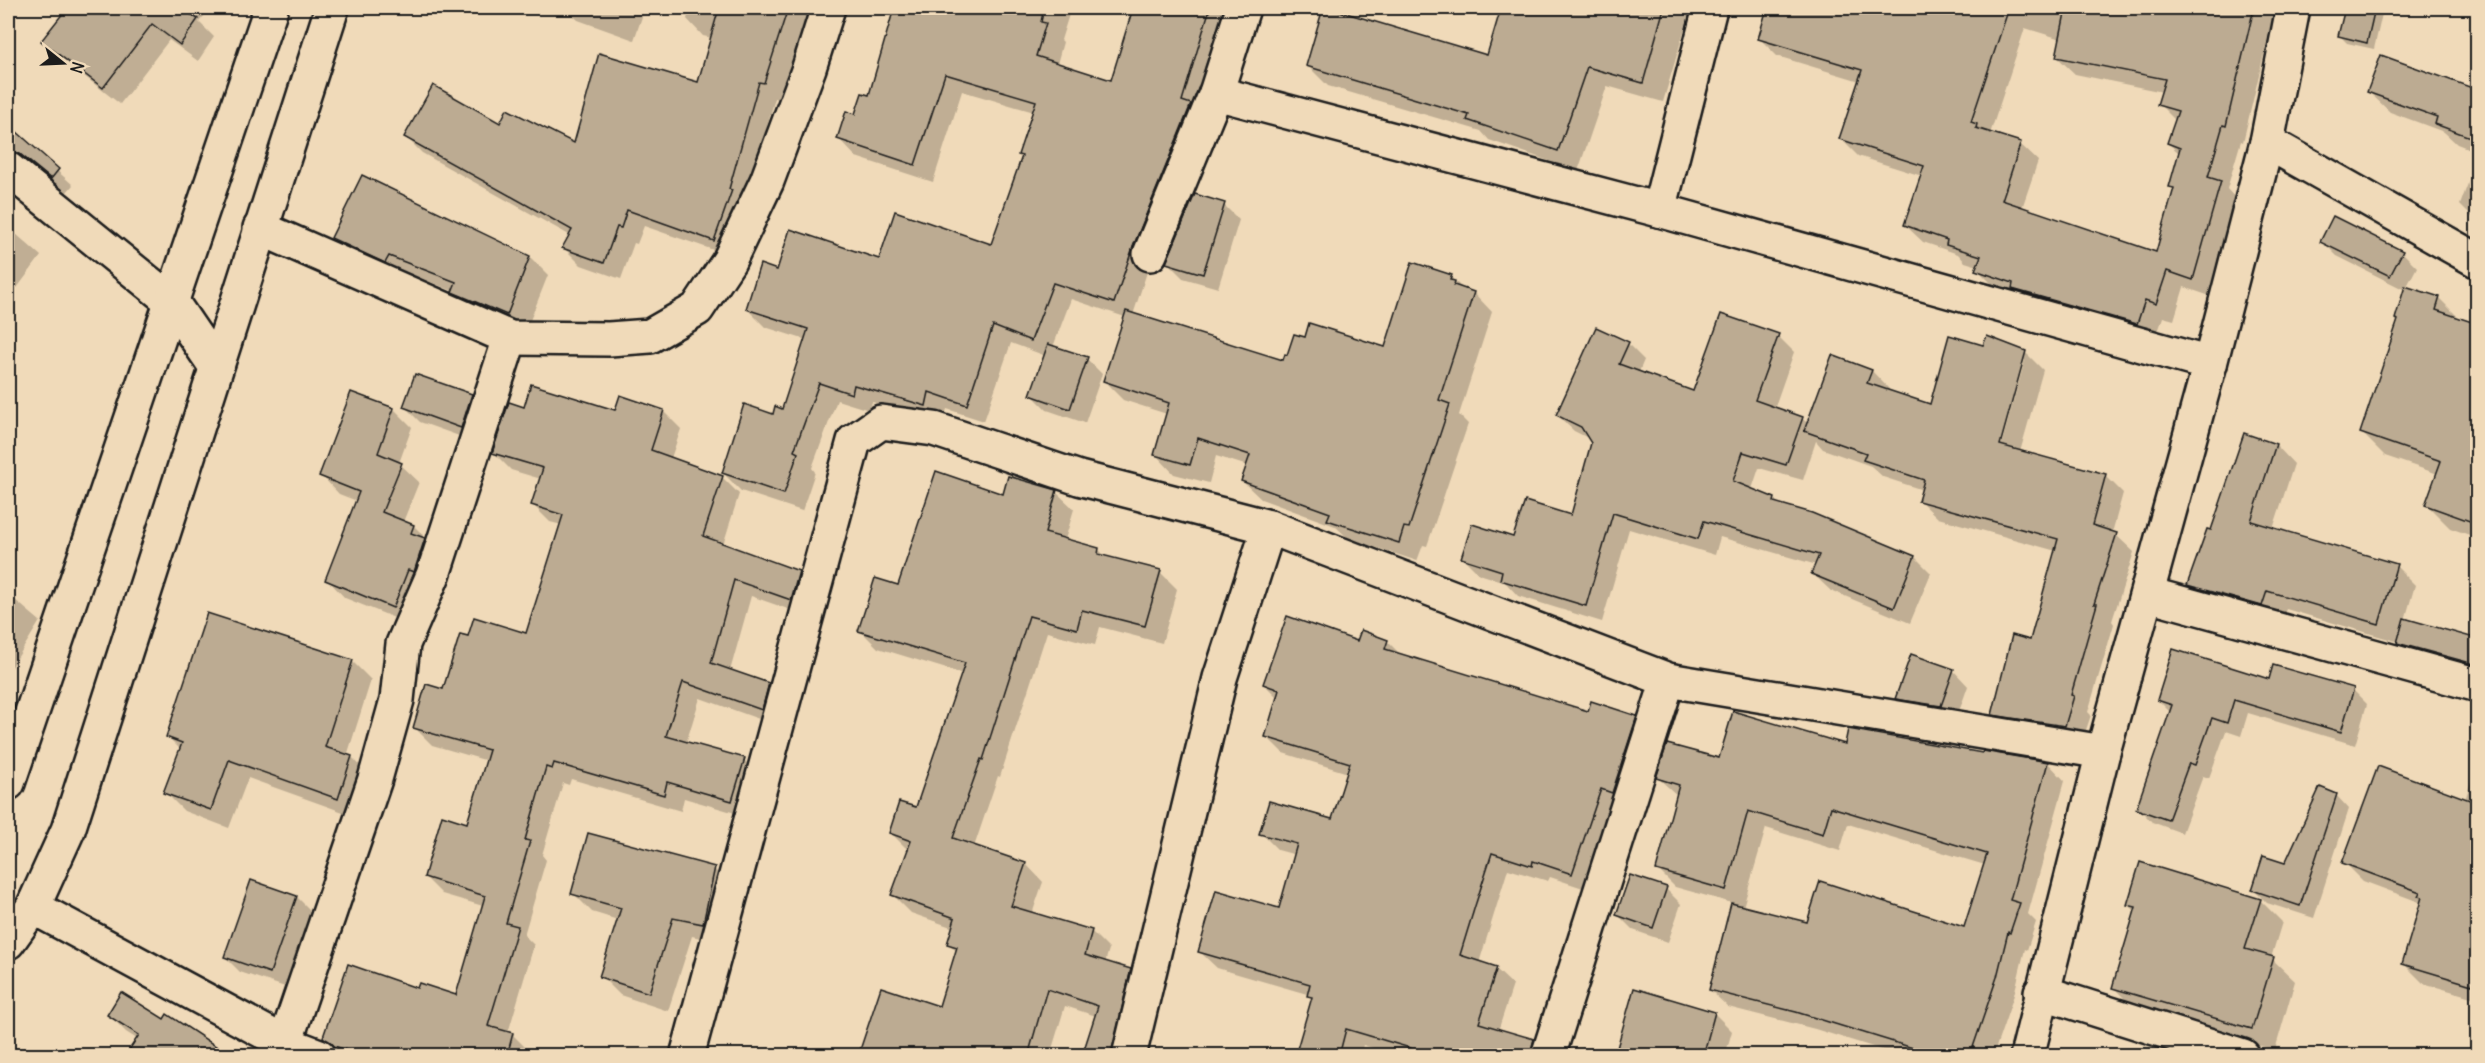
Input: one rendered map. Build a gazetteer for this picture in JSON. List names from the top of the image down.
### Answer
{
  "north": "right"
}
